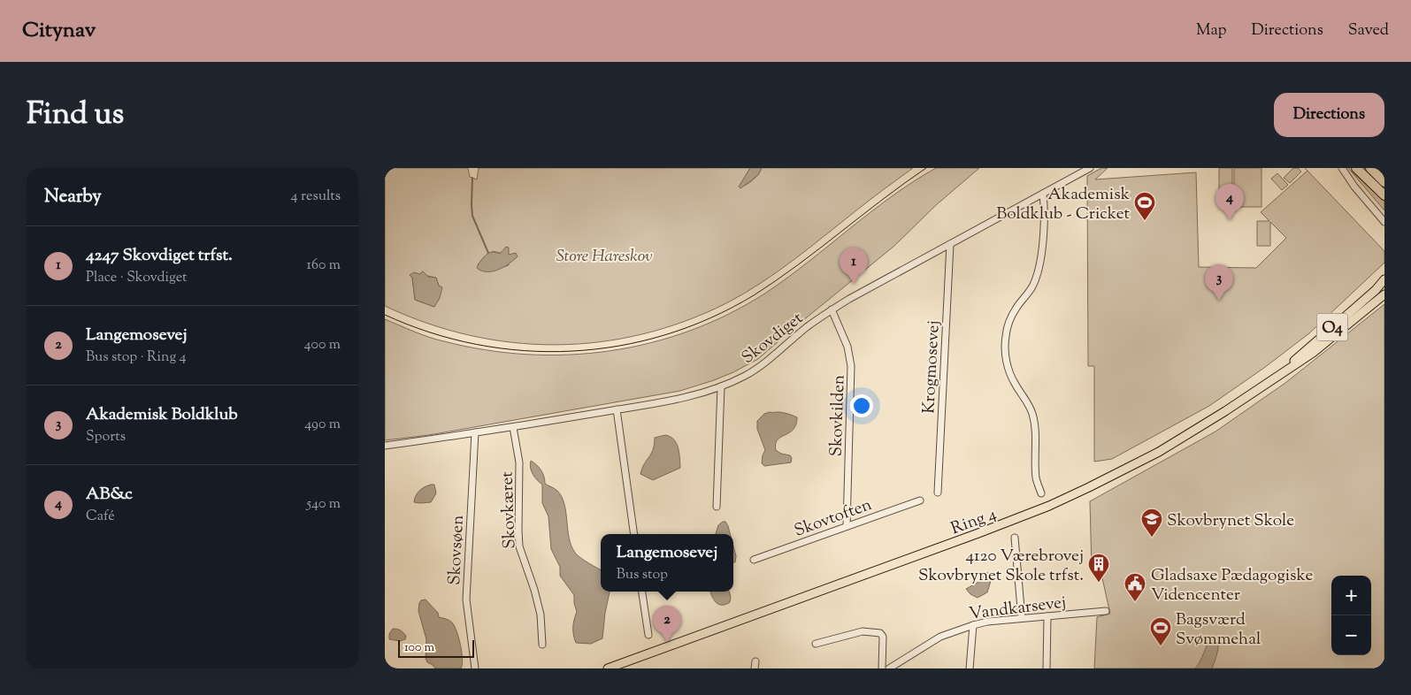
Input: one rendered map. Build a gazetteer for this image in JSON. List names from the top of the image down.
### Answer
{
  "streets": {
    "main road": ["O4", "Ring 4"],
    "street": [
      "Skovdiget",
      "Krogmosevej",
      "Skovkilden",
      "Skovkæret",
      "Skovtoften",
      "Skovsøen",
      "Vandkarsevej"
    ]
  },
  "crossings": [
    ["Skovdiget", "Krogmosevej"],
    ["Skovdiget", "Skovkilden"],
    ["Skovdiget", "Skovkæret"],
    ["Skovdiget", "Skovsøen"],
    ["Skovkilden", "Skovtoften"]
  ],
  "parks": ["Store Hareskov"],
  "places": {
    "sports": ["Akademisk Boldklub - Cricket", "Bagsværd Svømmehal"],
    "school or university": ["Skovbrynet Skole"],
    "building": ["4120 Værebrovej Skovbrynet Skole trfst."],
    "public building": ["Gladsaxe Pædagogiske Videncenter"]
  },
  "scale_bar": "100 m",
  "page": {
    "header": "Citynav",
    "nav": ["Map", "Directions", "Saved"],
    "title": "Find us",
    "buttons": "Directions",
    "heading": ["Nearby", "4 results"],
    "pins": [
      "4",
      "1",
      "3",
      "2"
    ],
    "list": [
      {
        "mark": "1",
        "name": "4247 Skovdiget trfst.",
        "note": "Place · Skovdiget",
        "value": "160 m"
      },
      {
        "mark": "2",
        "name": "Langemosevej",
        "note": "Bus stop · Ring 4",
        "value": "400 m"
      },
      {
        "mark": "3",
        "name": "Akademisk Boldklub",
        "note": "Sports",
        "value": "490 m"
      },
      {
        "mark": "4",
        "name": "AB&c",
        "note": "Café",
        "value": "540 m"
      }
    ],
    "popup": ["Langemosevej", "Bus stop"],
    "map_buttons": ["+", "−"],
    "scale": "100 m"
  }
}
